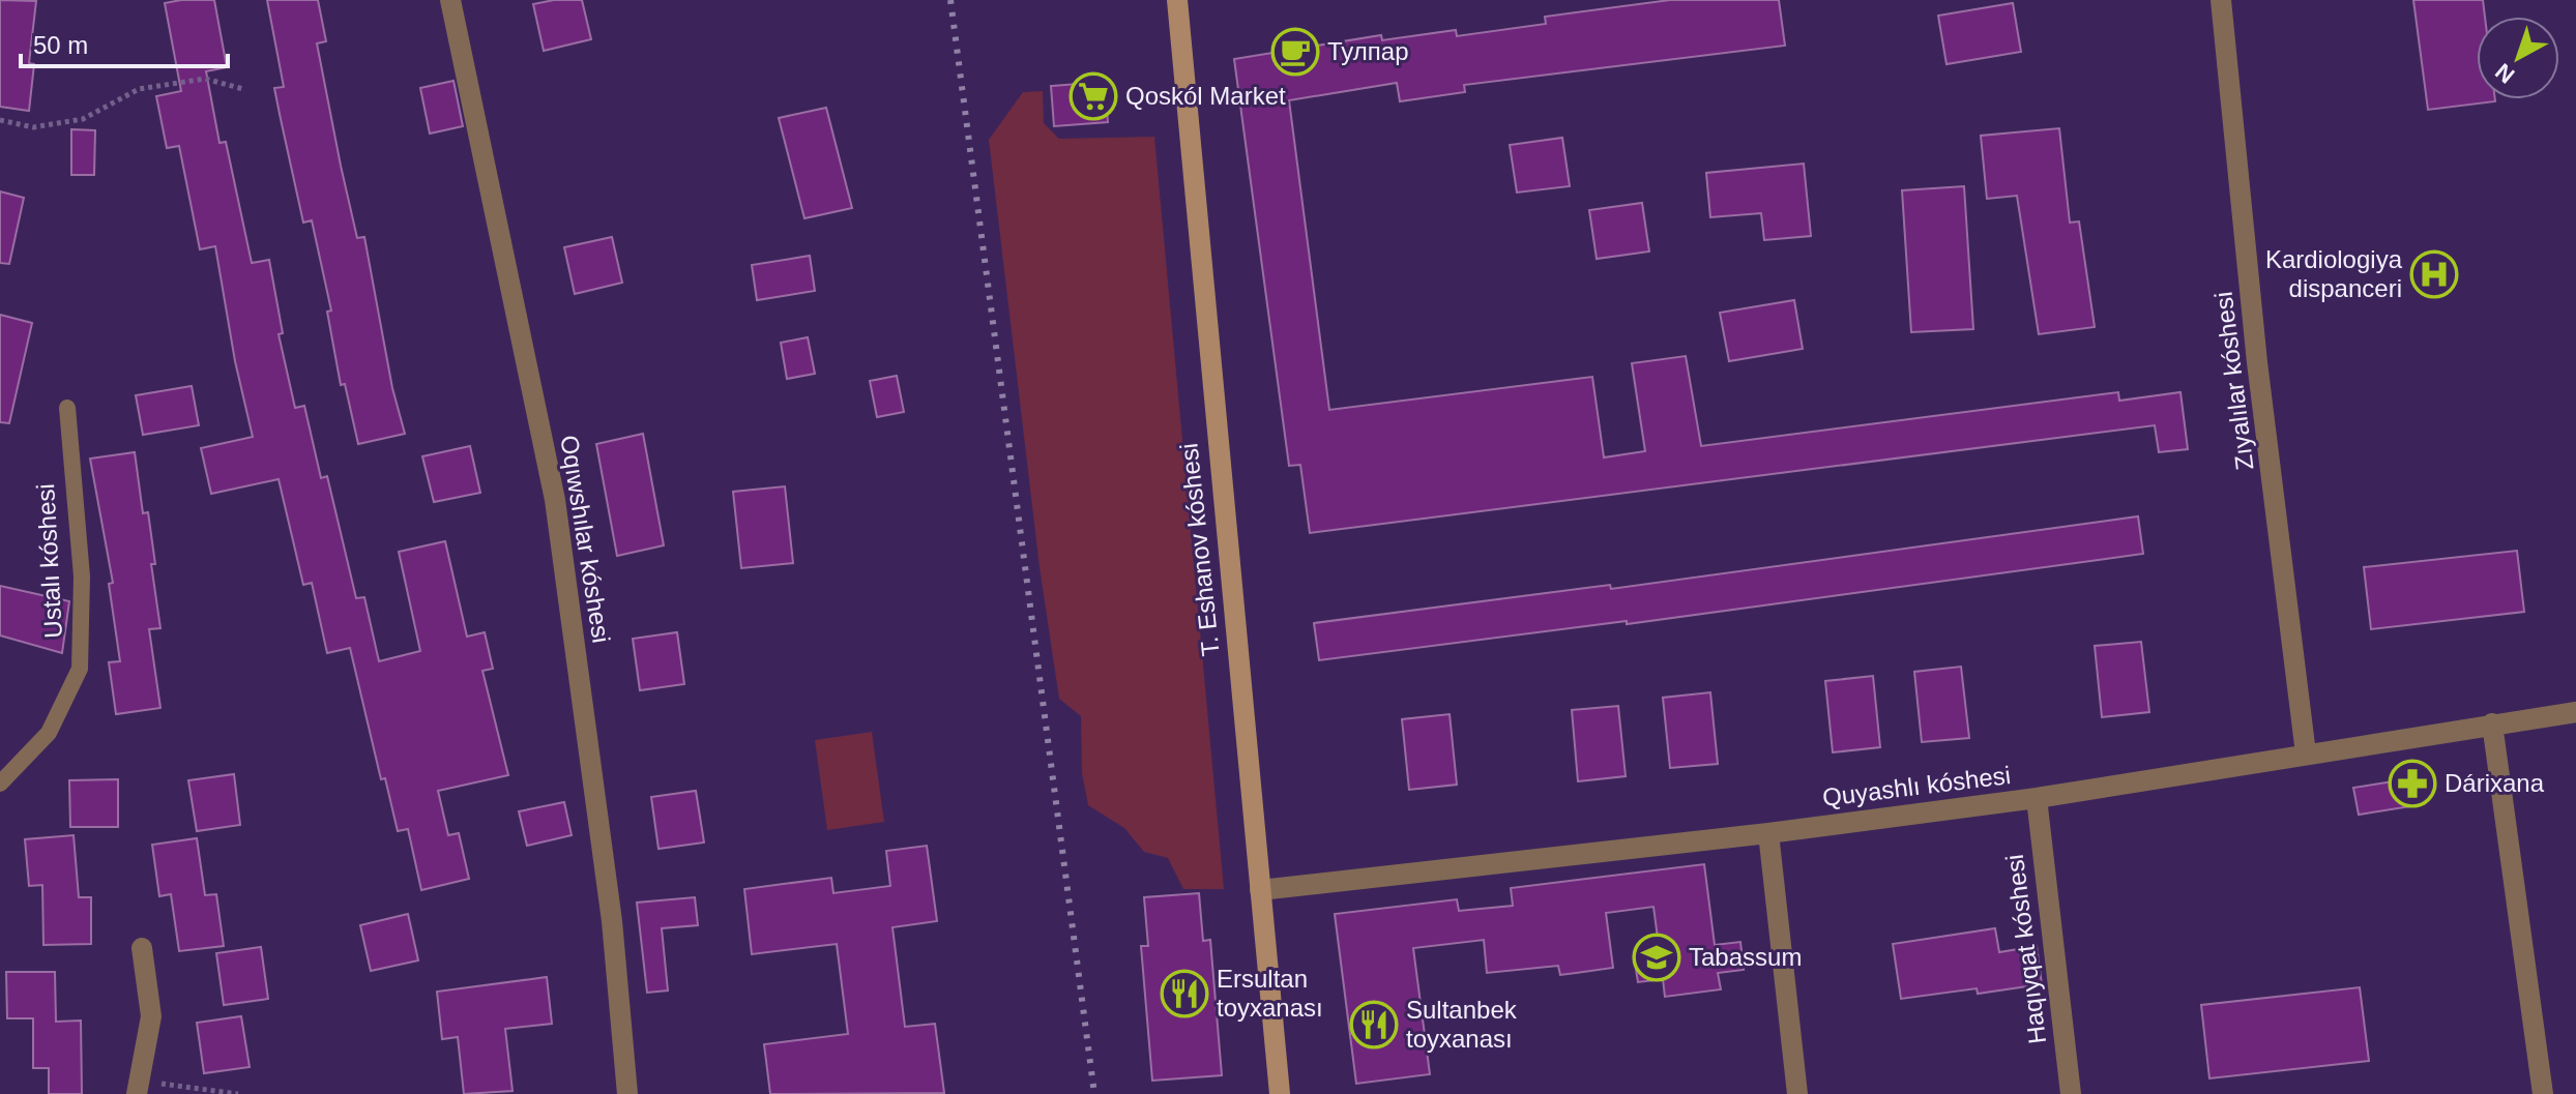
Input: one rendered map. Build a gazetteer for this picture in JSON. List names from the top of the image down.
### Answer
{
  "streets": {
    "main road": ["T. Eshanov kóshesi"],
    "street": [
      "Zıyalılar kóshesi",
      "Oqıwshılar kóshesi",
      "Quyashlı kóshesi",
      "Haqıyqat kóshesi"
    ],
    "lane": ["Ustalı kóshesi"]
  },
  "crossings": [
    ["Zıyalılar kóshesi", "Quyashlı kóshesi"],
    ["T. Eshanov kóshesi", "Quyashlı kóshesi"],
    ["Quyashlı kóshesi", "Haqıyqat kóshesi"]
  ],
  "places": {
    "cafe": ["Тулпар"],
    "supermarket": ["Qoskól Market"],
    "hospital": ["Kardiologiya dispanceri"],
    "pharmacy": ["Dárixana"],
    "school or university": ["Tabassum"],
    "restaurant": ["Ersultan toyxanası", "Sultanbek toyxanası"]
  },
  "scale_bar": "50 m",
  "north": "bottom left"
}
